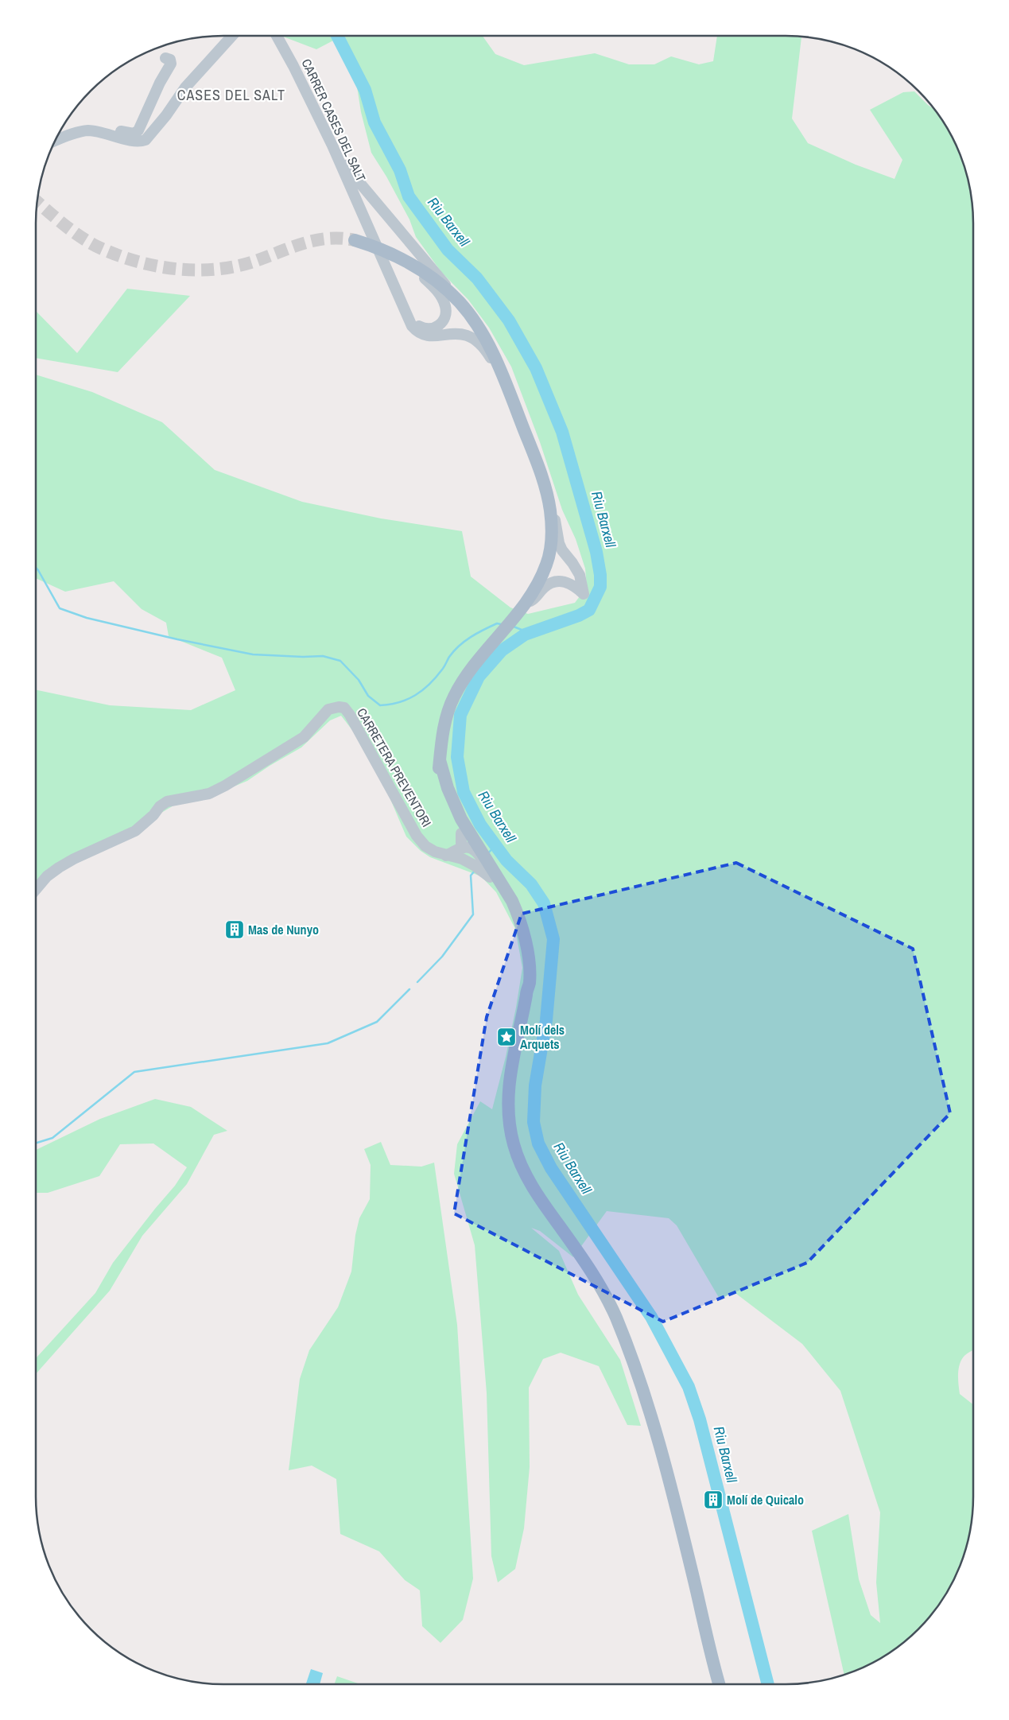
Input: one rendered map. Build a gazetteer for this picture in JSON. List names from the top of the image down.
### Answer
{
  "streets": {
    "street": ["CARRER CASES DEL SALT", "CARRETERA PREVENTORI"]
  },
  "districts": ["CASES DEL SALT"],
  "water": ["Riu Barxell"],
  "places": {
    "building": ["Mas de Nunyo", "Molí de Quicalo"],
    "place": ["Molí dels Arquets"]
  }
}
